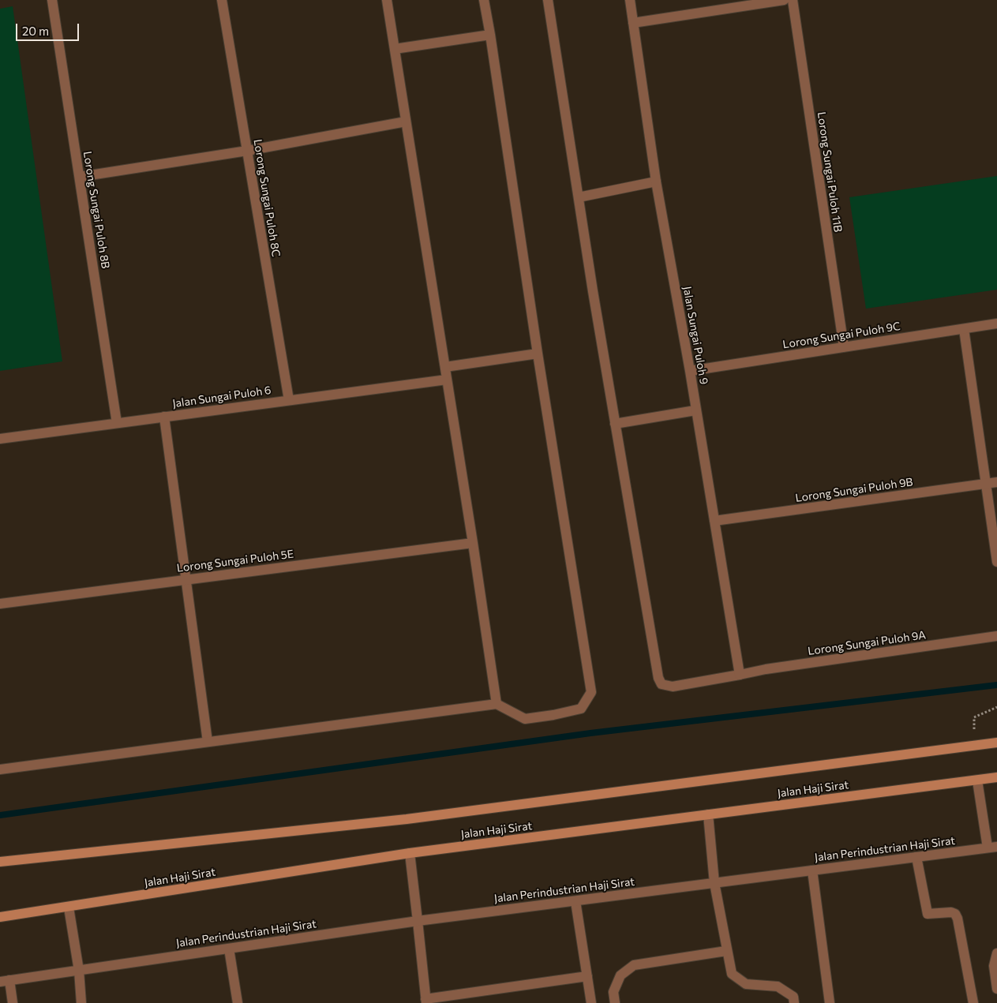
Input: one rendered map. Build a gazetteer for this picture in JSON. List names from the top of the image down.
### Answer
{
  "streets": {
    "main road": ["Jalan Haji Sirat"],
    "street": [
      "Lorong Sungai Puloh 11B",
      "Lorong Sungai Puloh 8C",
      "Lorong Sungai Puloh 8B",
      "Jalan Sungai Puloh 9",
      "Lorong Sungai Puloh 9C",
      "Jalan Sungai Puloh 6",
      "Lorong Sungai Puloh 9B",
      "Lorong Sungai Puloh 5E",
      "Lorong Sungai Puloh 9A",
      "Jalan Perindustrian Haji Sirat"
    ]
  },
  "crossings": [
    ["Lorong Sungai Puloh 11B", "Lorong Sungai Puloh 9C"],
    ["Lorong Sungai Puloh 8C", "Jalan Sungai Puloh 6"],
    ["Lorong Sungai Puloh 8B", "Jalan Sungai Puloh 6"],
    ["Jalan Sungai Puloh 9", "Lorong Sungai Puloh 9C"],
    ["Jalan Sungai Puloh 9", "Lorong Sungai Puloh 9B"],
    ["Jalan Sungai Puloh 9", "Lorong Sungai Puloh 9A"],
    ["Jalan Haji Sirat", "Jalan Perindustrian Haji Sirat"]
  ],
  "scale_bar": "20 m"
}
